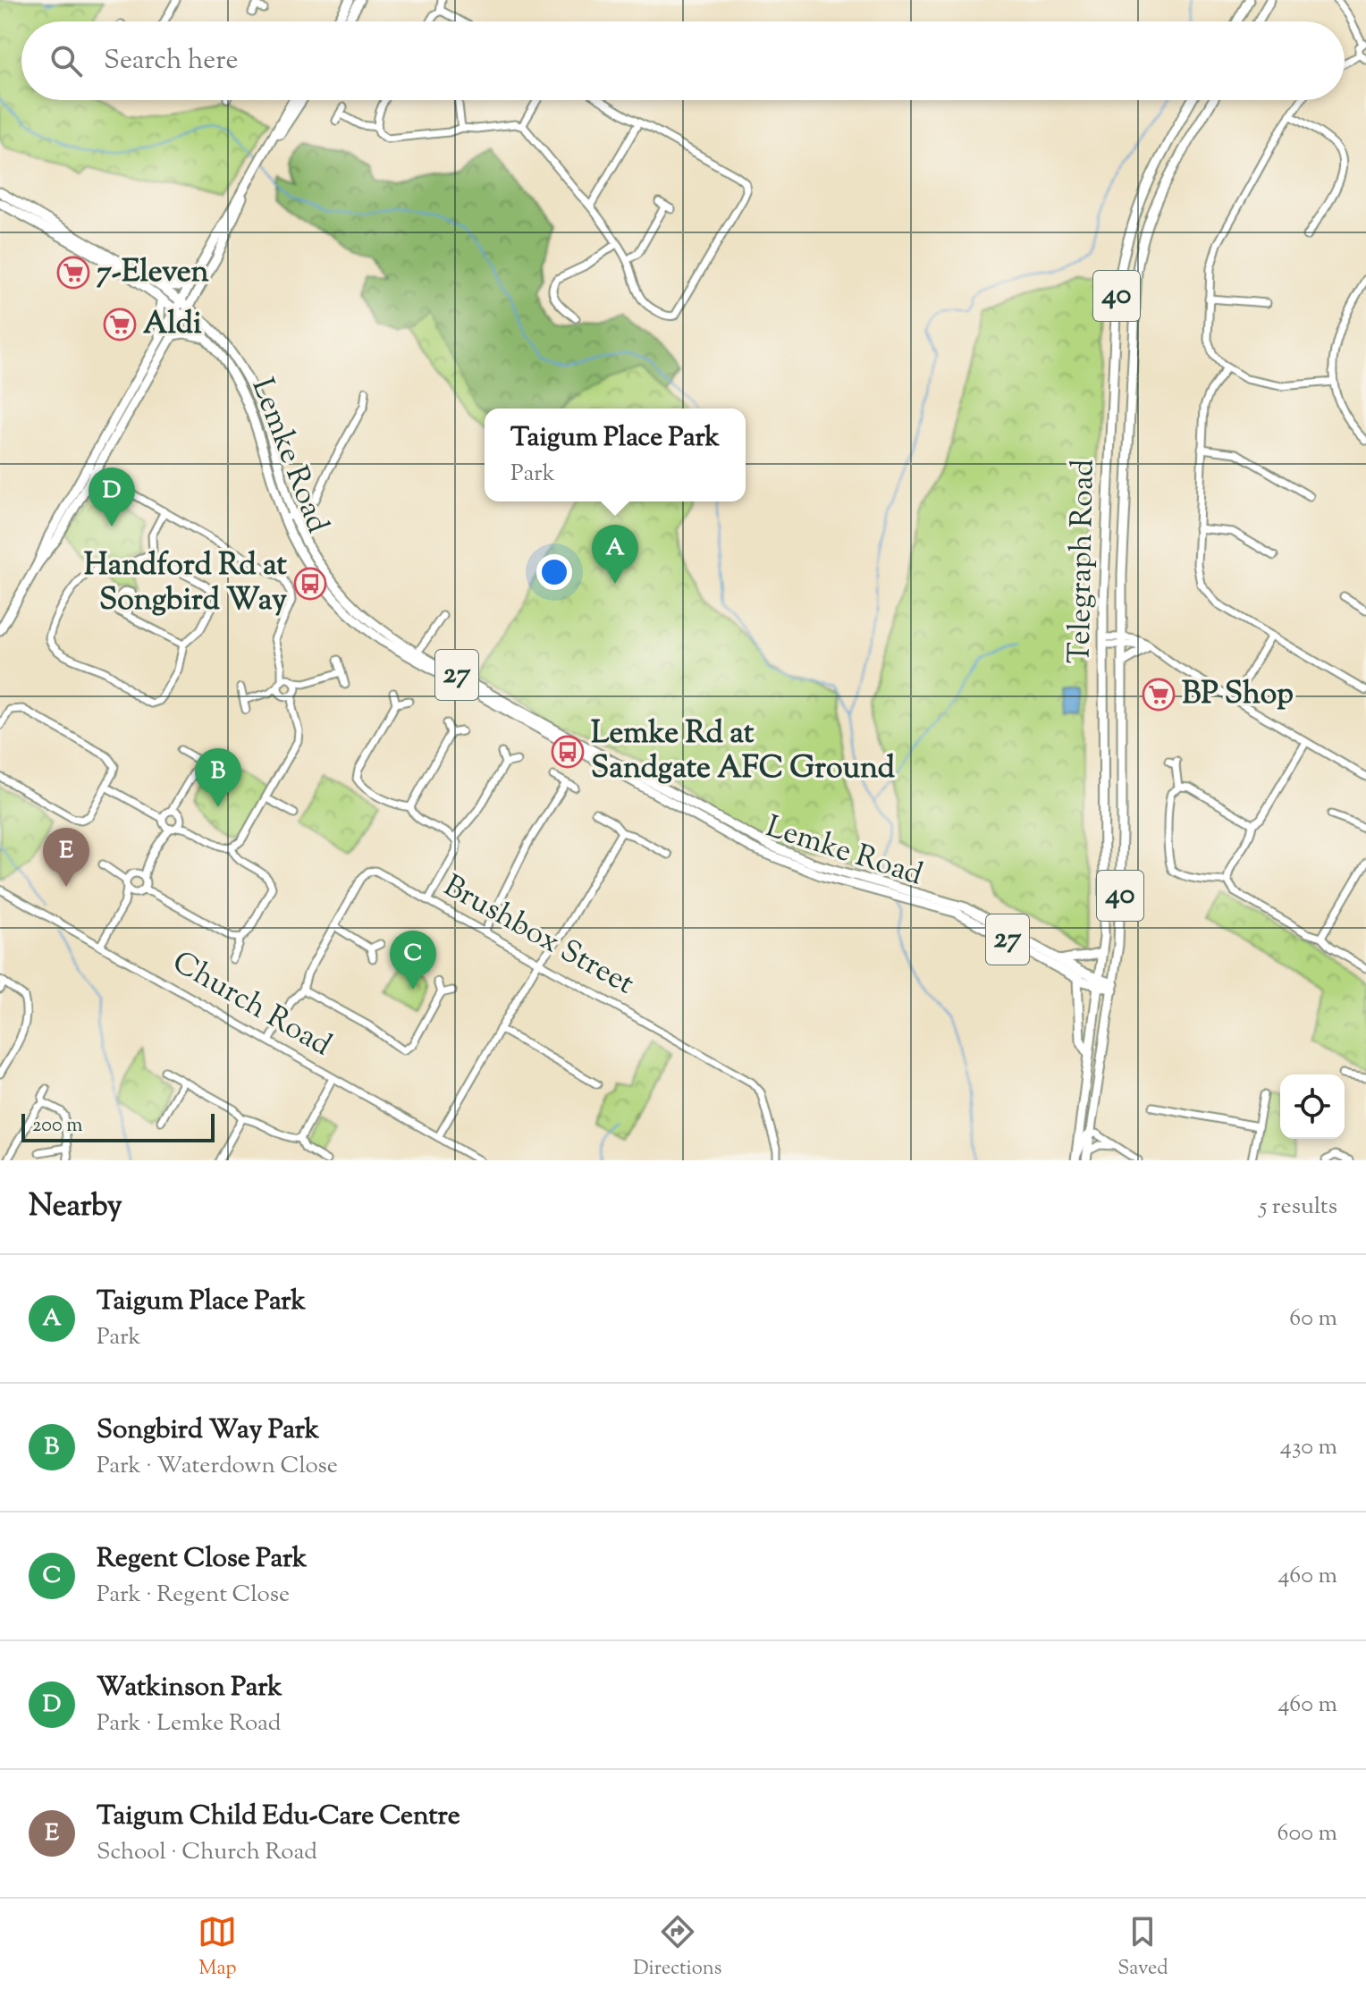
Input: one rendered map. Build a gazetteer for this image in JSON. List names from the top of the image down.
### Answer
{
  "streets": {
    "main road": [
      "40",
      "Lemke Road",
      "Telegraph Road",
      "27"
    ],
    "street": ["Brushbox Street", "Church Road"]
  },
  "crossings": [
    ["Lemke Road", "Telegraph Road"],
    ["Lemke Road", "27"]
  ],
  "places": {
    "supermarket": ["7-Eleven", "Aldi", "BP Shop"],
    "bus stop": ["Handford Rd at Songbird Way", "Lemke Rd at Sandgate AFC Ground"]
  },
  "scale_bar": "200 m",
  "page": {
    "search": "Search here",
    "popup": ["Taigum Place Park", "Park"],
    "pins": [
      "D",
      "A",
      "B",
      "E",
      "C"
    ],
    "scale": "200 m",
    "heading": ["Nearby", "5 results"],
    "list": [
      {
        "mark": "A",
        "name": "Taigum Place Park",
        "note": "Park",
        "value": "60 m"
      },
      {
        "mark": "B",
        "name": "Songbird Way Park",
        "note": "Park · Waterdown Close",
        "value": "430 m"
      },
      {
        "mark": "C",
        "name": "Regent Close Park",
        "note": "Park · Regent Close",
        "value": "460 m"
      },
      {
        "mark": "D",
        "name": "Watkinson Park",
        "note": "Park · Lemke Road",
        "value": "460 m"
      },
      {
        "mark": "E",
        "name": "Taigum Child Edu-Care Centre",
        "note": "School · Church Road",
        "value": "600 m"
      }
    ],
    "nav": ["Map", "Directions", "Saved"]
  }
}
